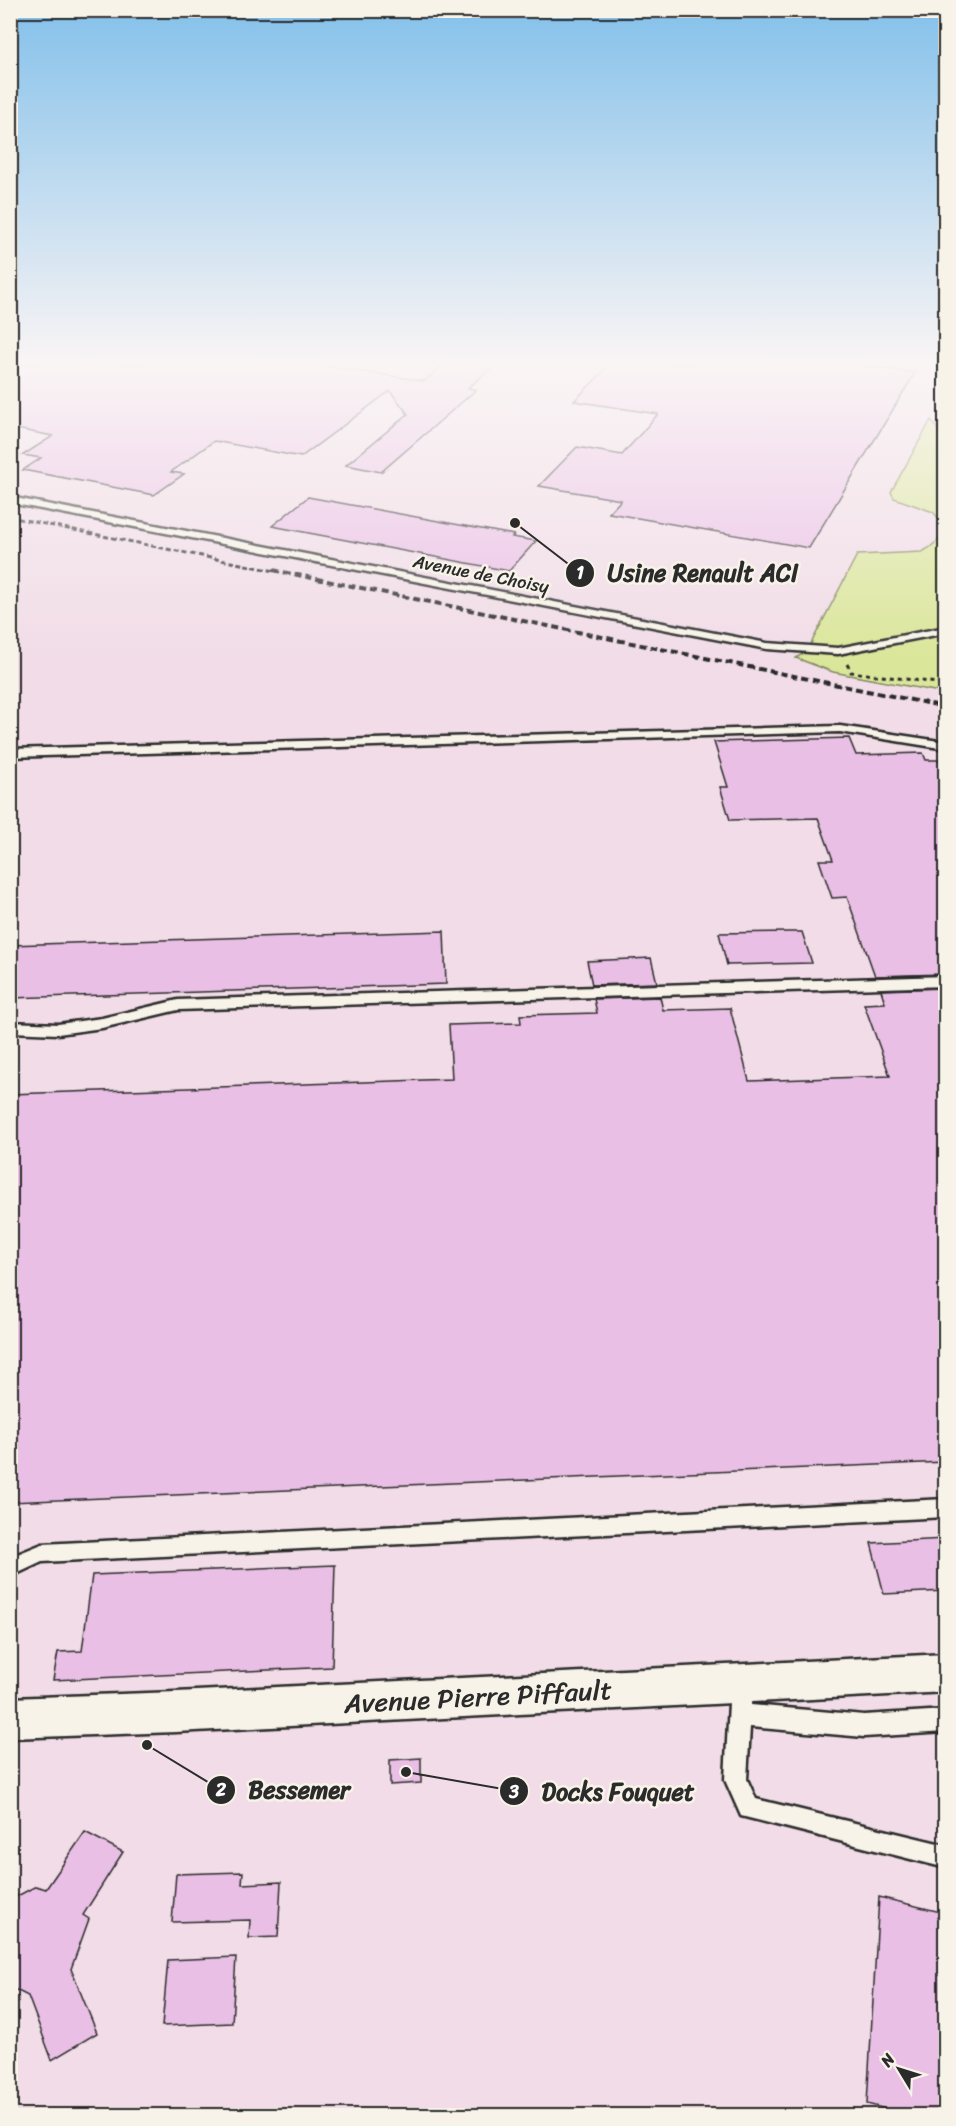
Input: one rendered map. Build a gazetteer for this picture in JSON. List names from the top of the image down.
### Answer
{
  "streets": {
    "street": ["Avenue Pierre Piffault"],
    "lane": ["Avenue de Choisy"]
  },
  "places": ["Usine Renault ACI", "Bessemer", "Docks Fouquet"],
  "north": "top left"
}
